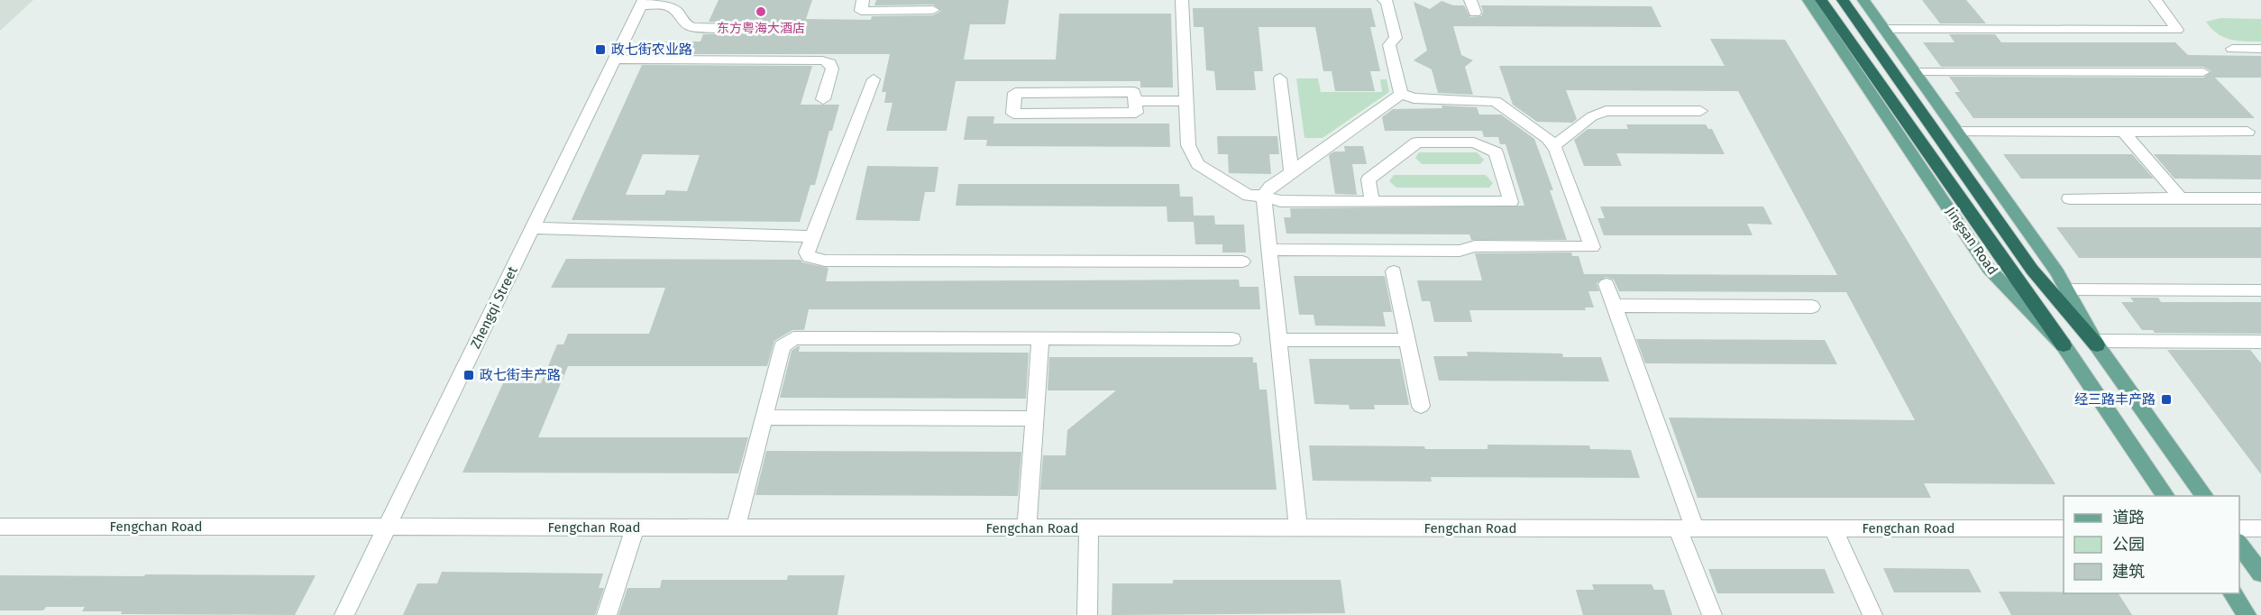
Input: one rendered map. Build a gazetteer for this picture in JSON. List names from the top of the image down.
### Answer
{
  "streets": {
    "main road": ["Jingsan Road"],
    "street": ["Zhengqi Street", "Fengchan Road"]
  },
  "crossings": [
    ["Zhengqi Street", "Fengchan Road"]
  ],
  "places": {
    "other": ["东方粤海大酒店"],
    "transit": ["政七街农业路", "政七街丰产路", "经三路丰产路"]
  },
  "legend": ["道路", "公园", "建筑"]
}
